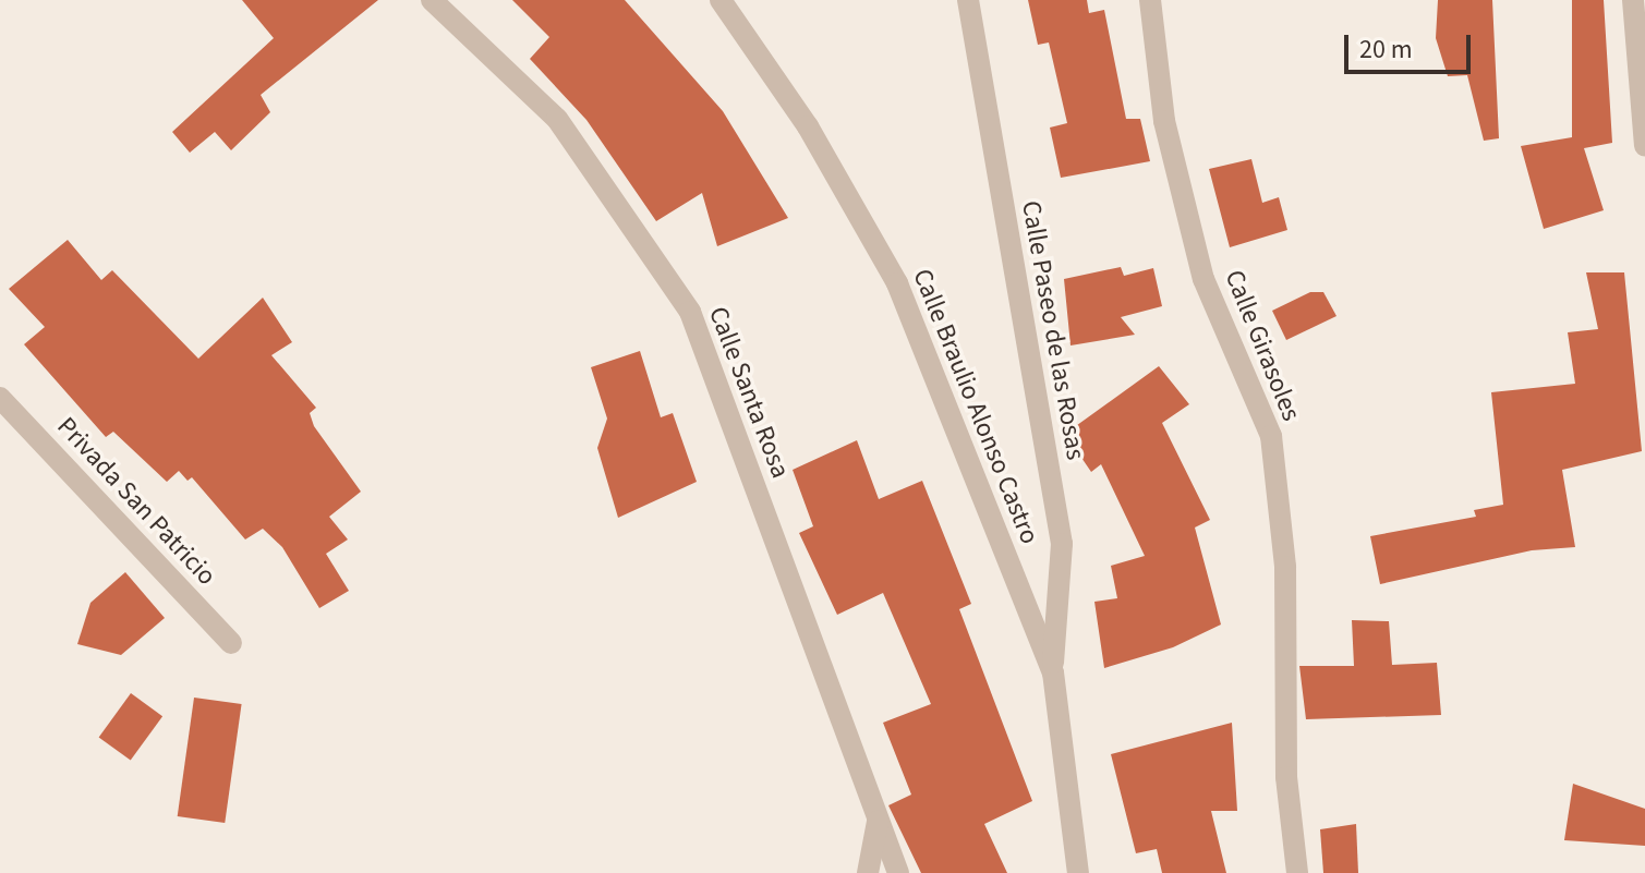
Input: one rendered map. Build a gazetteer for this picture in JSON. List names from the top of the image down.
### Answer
{
  "streets": {
    "street": [
      "Calle Paseo de las Rosas",
      "Calle Girasoles",
      "Calle Santa Rosa",
      "Calle Braulio Alonso Castro",
      "Privada San Patricio"
    ]
  },
  "crossings": [
    ["Calle Paseo de las Rosas", "Calle Braulio Alonso Castro"]
  ],
  "scale_bar": "20 m"
}
